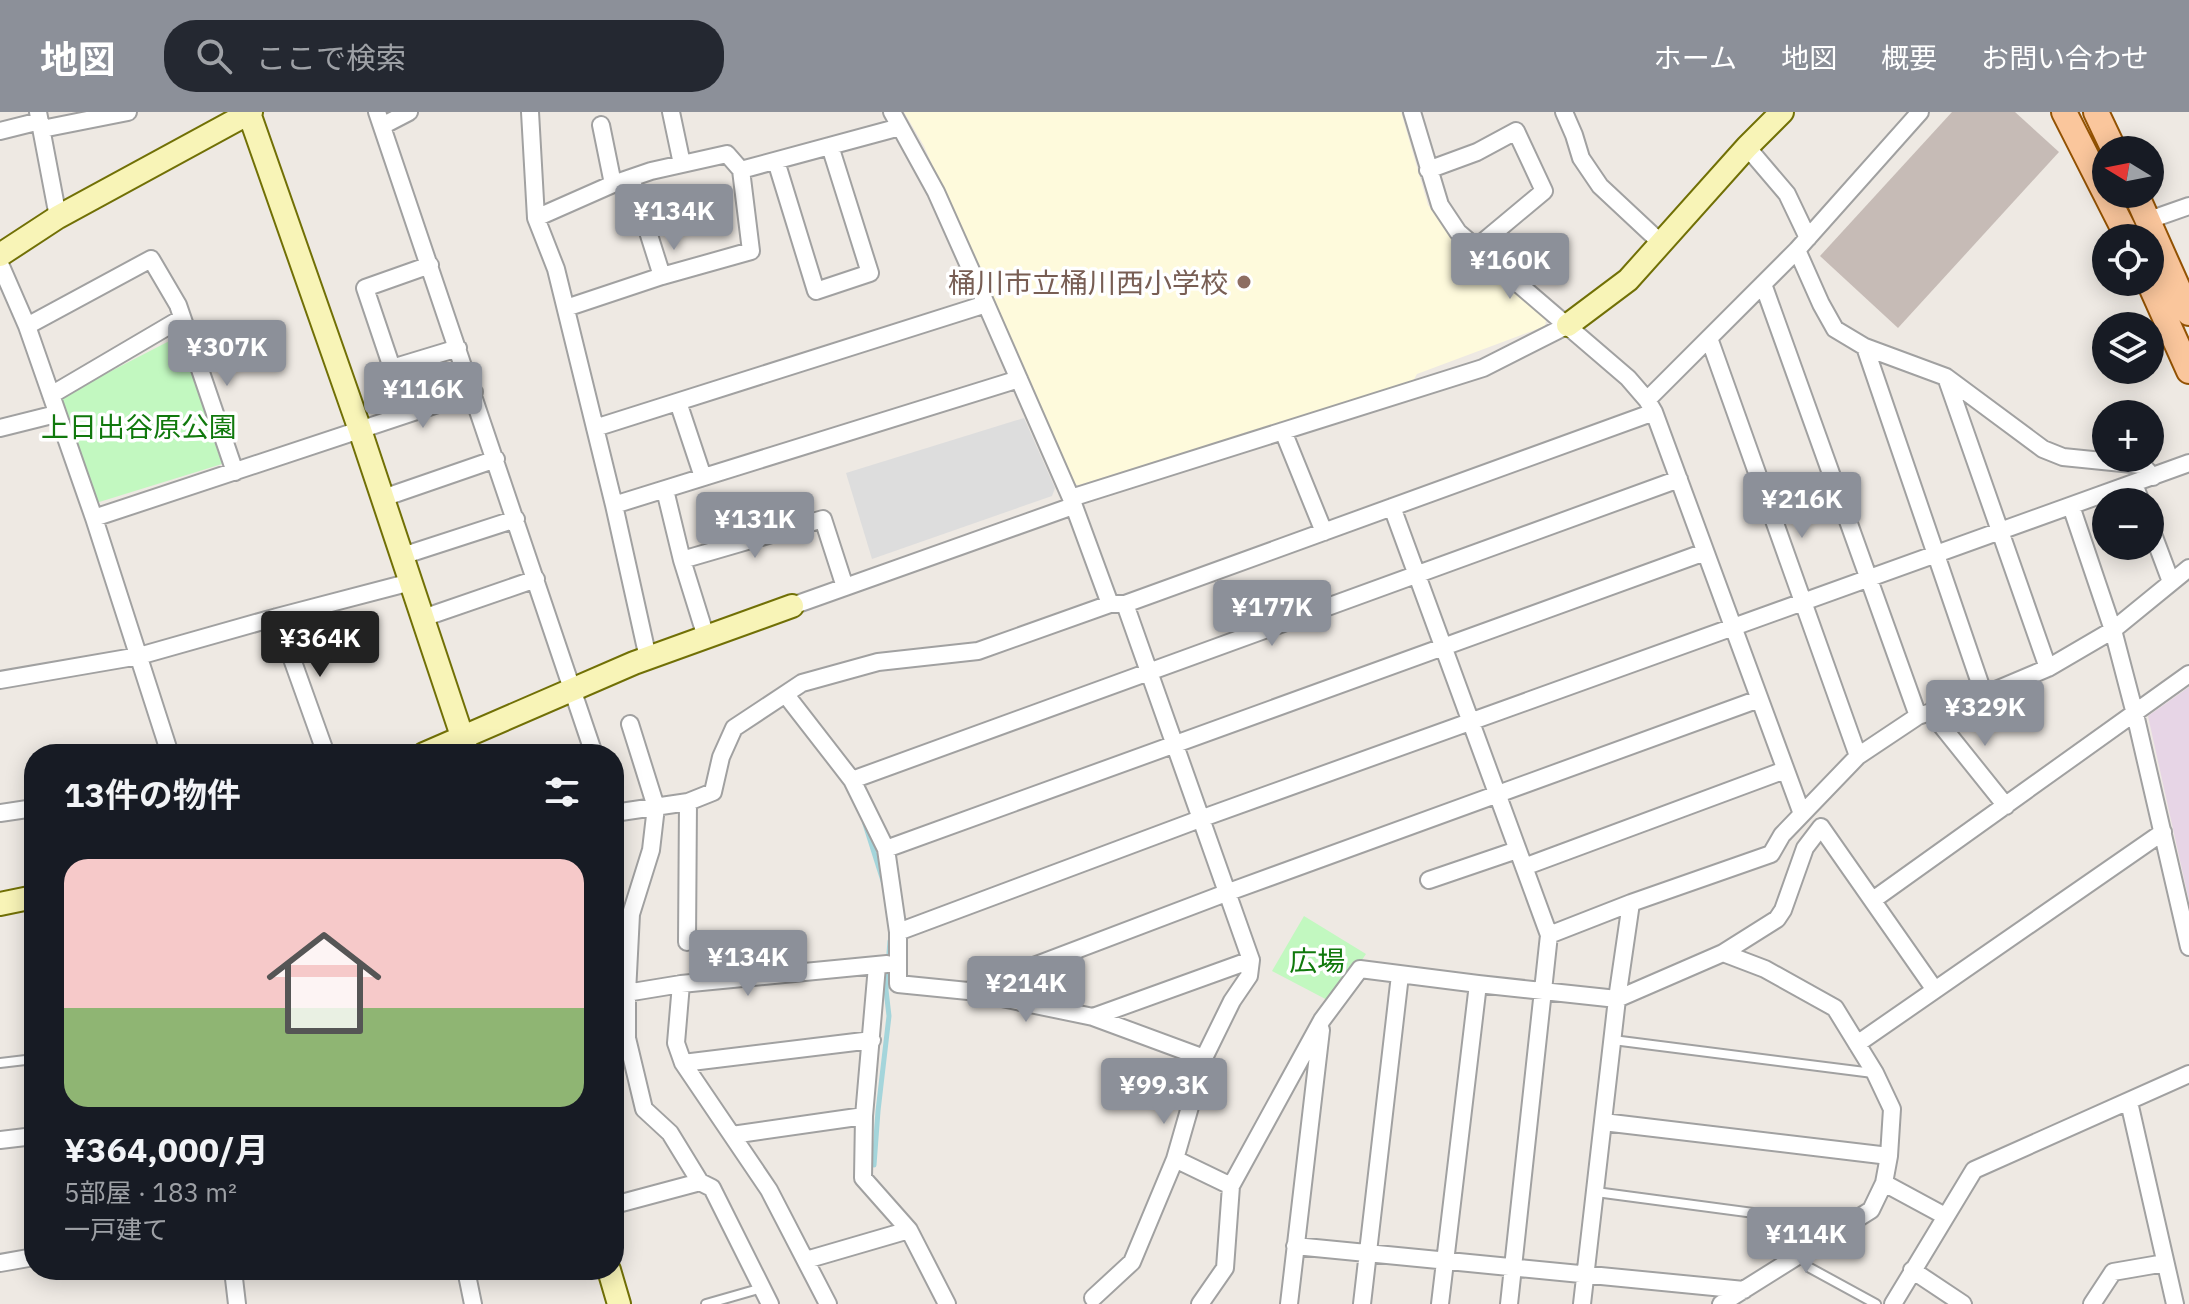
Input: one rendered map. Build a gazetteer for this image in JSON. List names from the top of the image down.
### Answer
{
  "parks": ["上日出谷原公園", "広場"],
  "places": ["桶川市立桶川西小学校"],
  "north": "left",
  "page": {
    "header": "地図",
    "search": "ここで検索",
    "nav": [
      "ホーム",
      "地図",
      "概要",
      "お問い合わせ"
    ],
    "map_buttons": ["+", "−"],
    "price": [
      "¥134K",
      "¥160K",
      "¥307K",
      "¥116K",
      "¥216K",
      "¥131K",
      "¥177K",
      "¥364K",
      "¥329K",
      "¥134K",
      "¥214K",
      "¥99.3K",
      "¥114K"
    ],
    "heading": "13件の物件",
    "list": [
      {
        "name": "¥364,000/月",
        "note": "5部屋 · 183 m² · 一戸建て"
      }
    ]
  }
}
